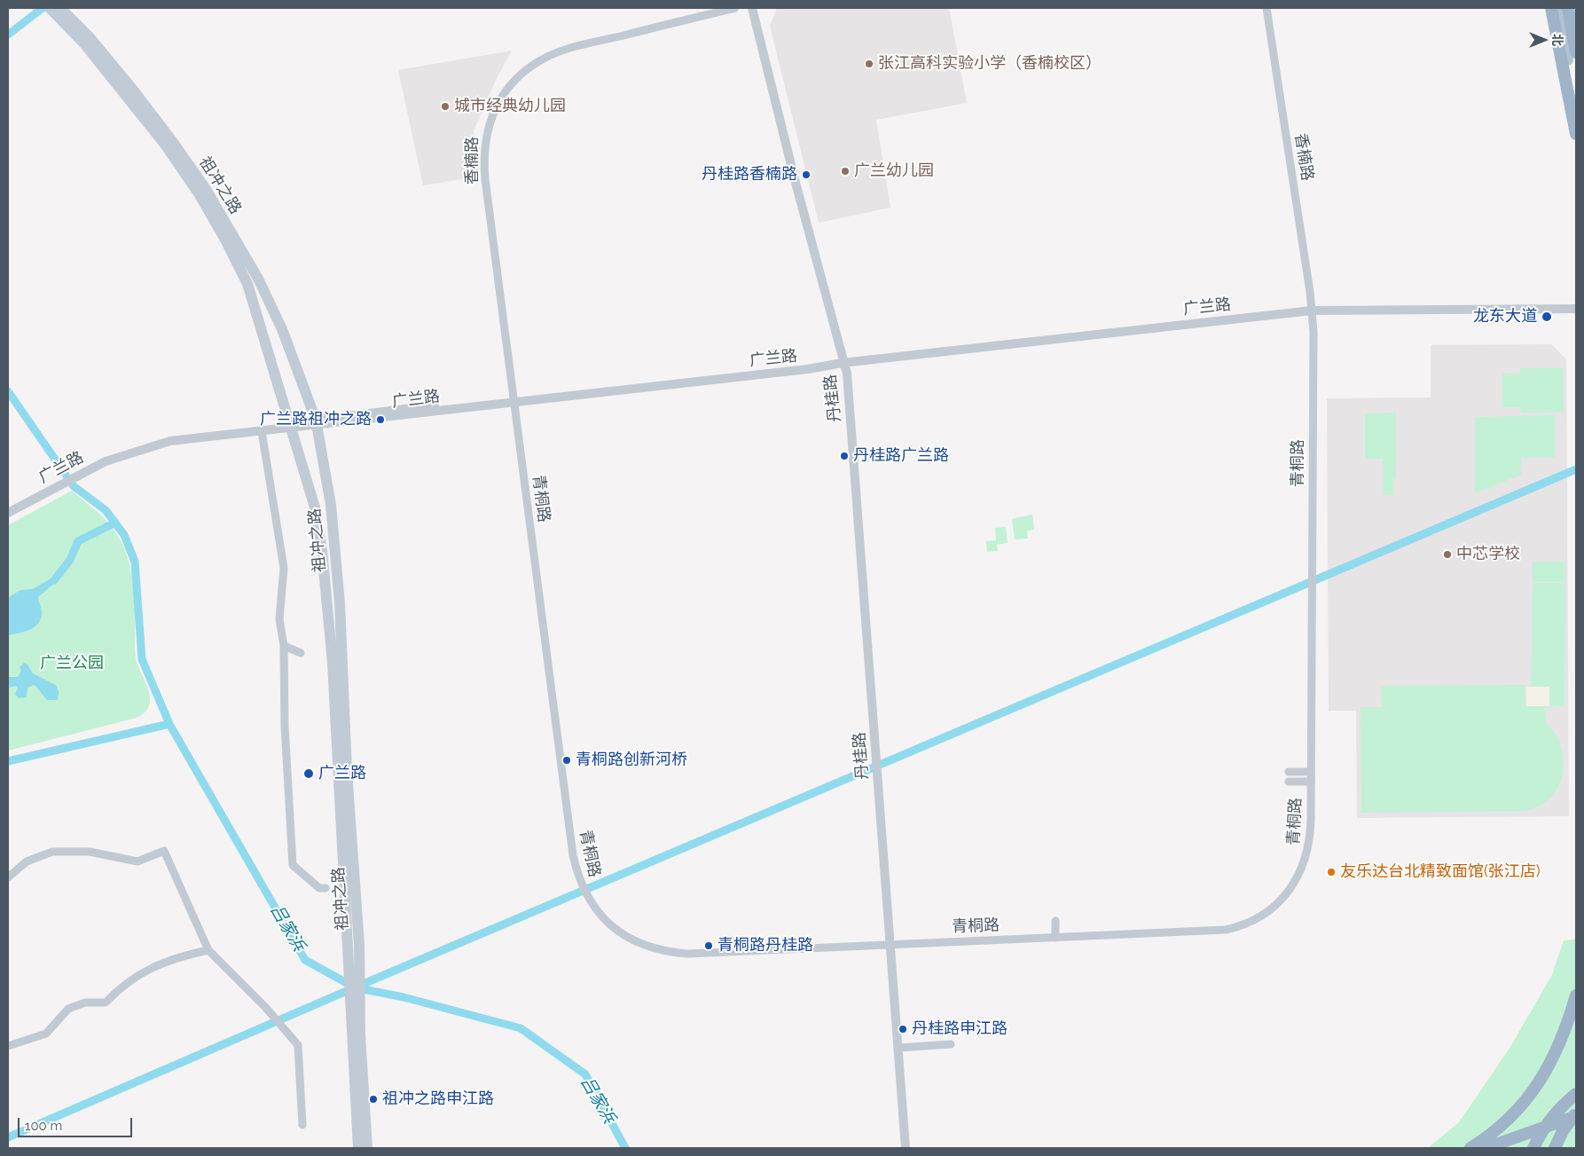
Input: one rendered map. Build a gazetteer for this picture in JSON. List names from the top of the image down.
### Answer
{
  "streets": {
    "main road": ["祖冲之路"],
    "street": [
      "香楠路",
      "广兰路",
      "丹桂路",
      "青桐路"
    ]
  },
  "crossings": [
    ["香楠路", "广兰路"],
    ["香楠路", "青桐路"],
    ["祖冲之路", "广兰路"],
    ["广兰路", "丹桂路"],
    ["广兰路", "青桐路"],
    ["丹桂路", "青桐路"]
  ],
  "water": ["吕家浜"],
  "parks": ["广兰公园"],
  "places": [
    "张江高科实验小学（香楠校区）",
    "城市经典幼儿园",
    "广兰幼儿园",
    "丹桂路香楠路",
    "龙东大道",
    "广兰路祖冲之路",
    "丹桂路广兰路",
    "中芯学校",
    "青桐路创新河桥",
    "广兰路",
    "友乐达台北精致面馆(张江店)",
    "青桐路丹桂路",
    "丹桂路申江路",
    "祖冲之路申江路"
  ],
  "scale_bar": "100 m",
  "north": "right"
}
